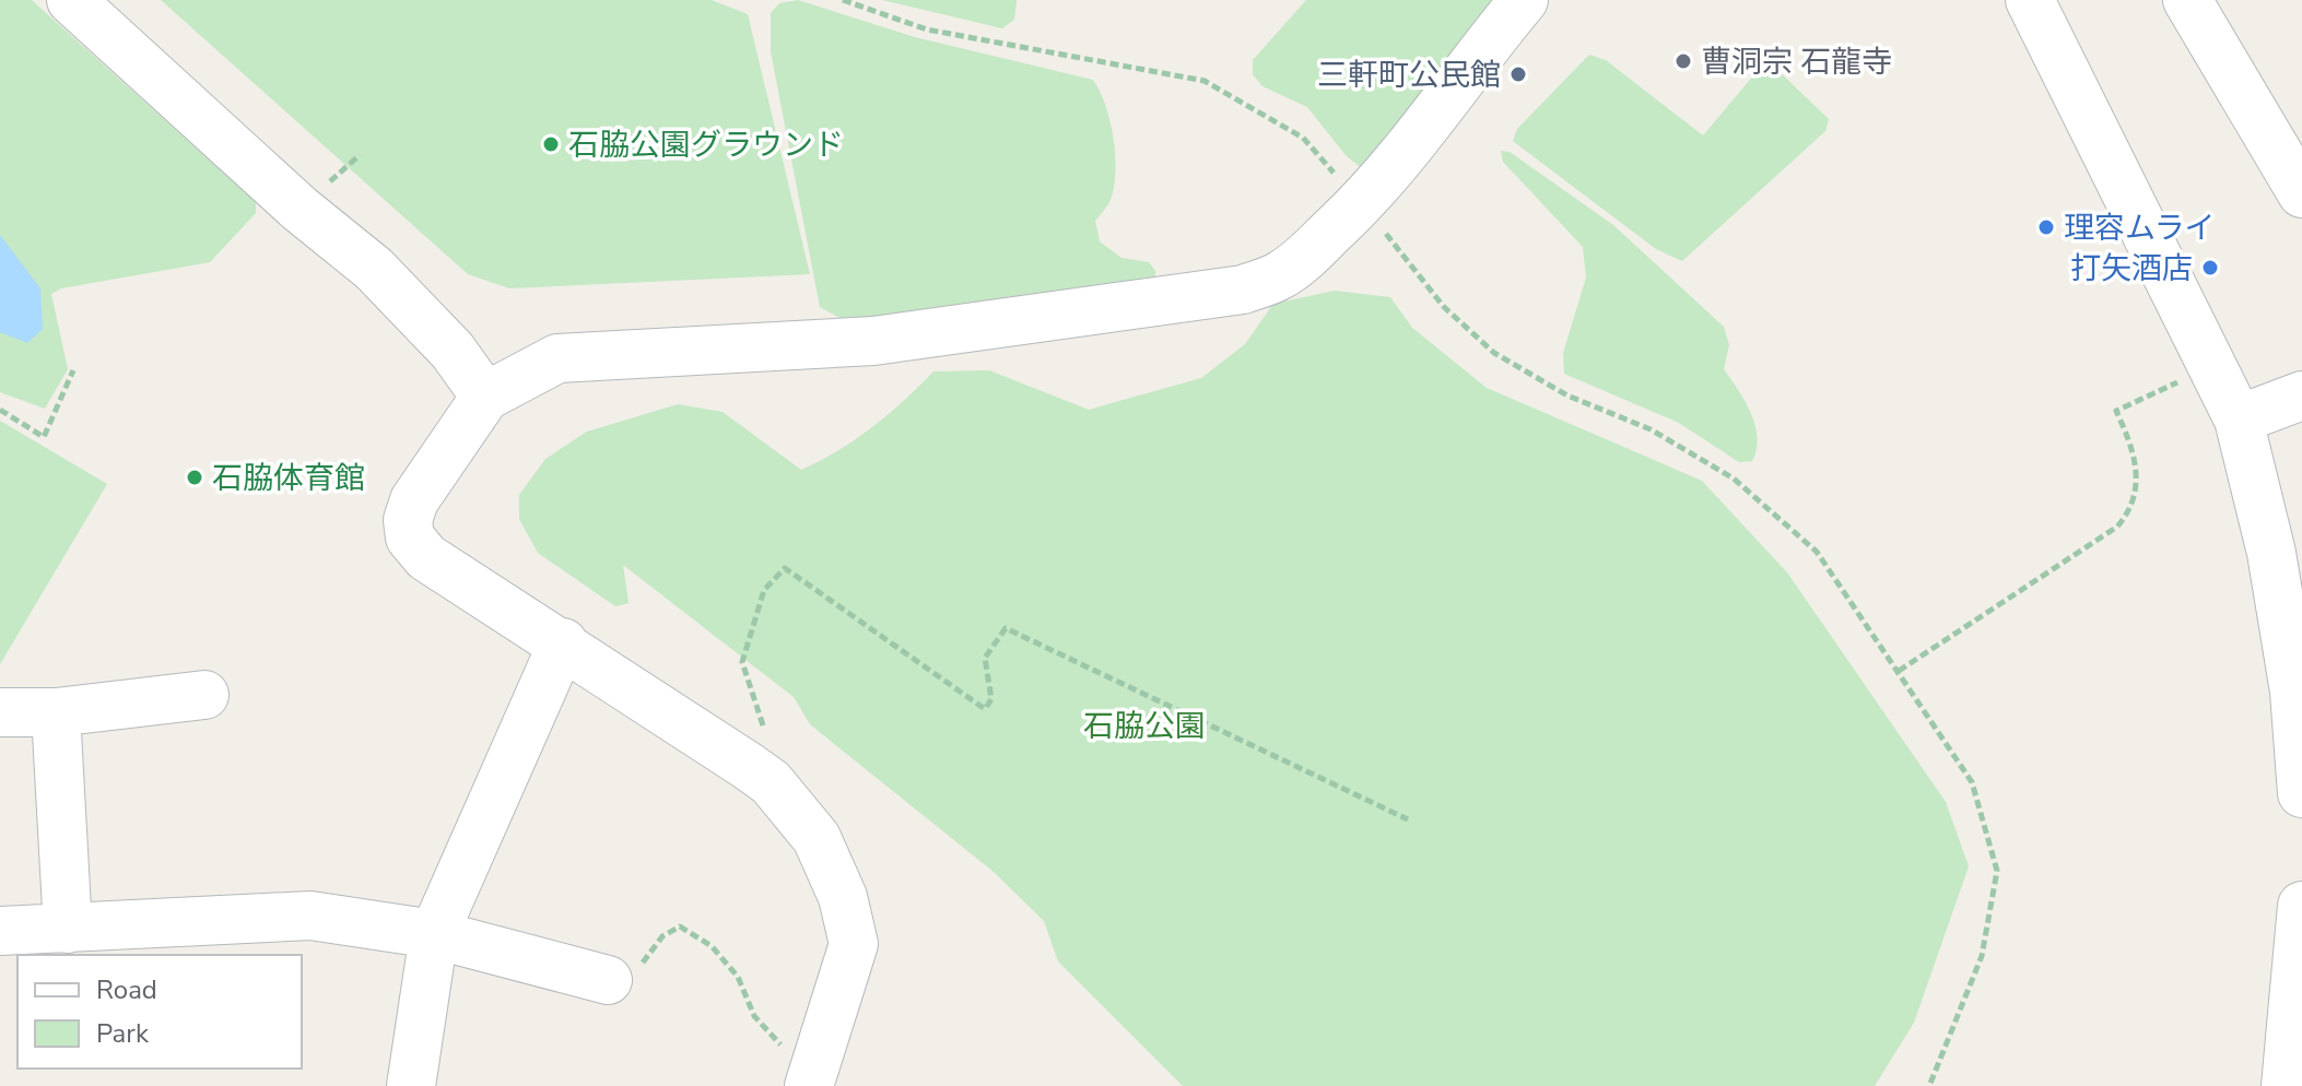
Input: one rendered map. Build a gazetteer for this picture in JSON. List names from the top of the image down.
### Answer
{
  "parks": ["石脇公園"],
  "places": [
    "曹洞宗 石龍寺",
    "三軒町公民館",
    "石脇公園グラウンド",
    "理容ムライ",
    "打矢酒店",
    "石脇体育館"
  ],
  "legend": ["Road", "Park"]
}
